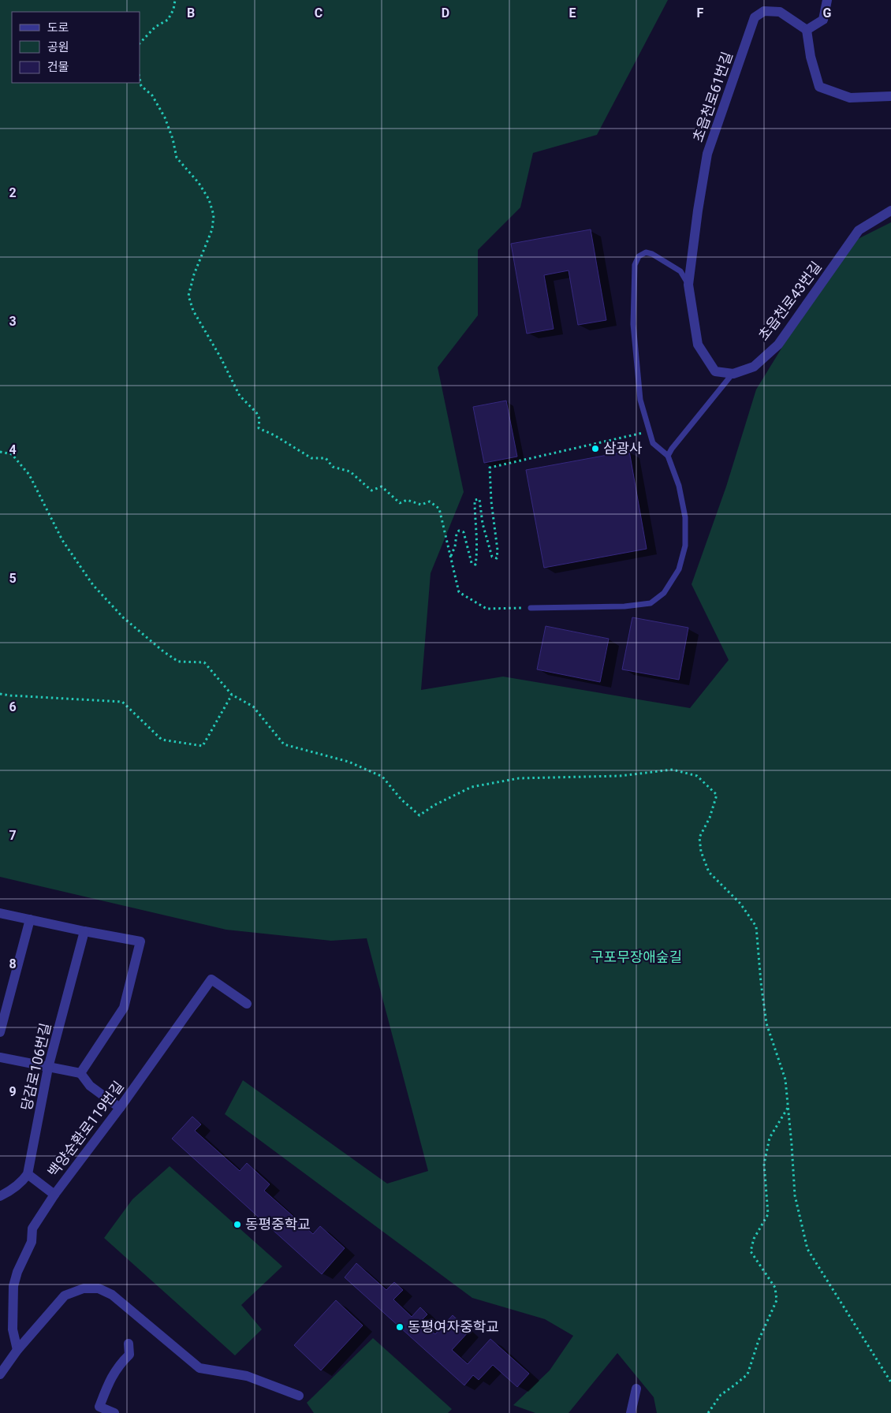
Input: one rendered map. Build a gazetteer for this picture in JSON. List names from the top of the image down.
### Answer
{
  "streets": {
    "street": [
      "초읍천로61번길",
      "초읍천로43번길",
      "당감로106번길",
      "백양순환로119번길"
    ]
  },
  "crossings": [
    ["초읍천로61번길", "초읍천로43번길"]
  ],
  "parks": ["구포무장애숲길"],
  "places": ["삼광사", "동평중학교", "동평여자중학교"],
  "legend": ["도로", "공원", "건물"],
  "grid": {
    "columns": [
      "B",
      "C",
      "D",
      "E",
      "F",
      "G"
    ],
    "rows": [
      "2",
      "3",
      "4",
      "5",
      "6",
      "7",
      "8",
      "9"
    ]
  }
}
